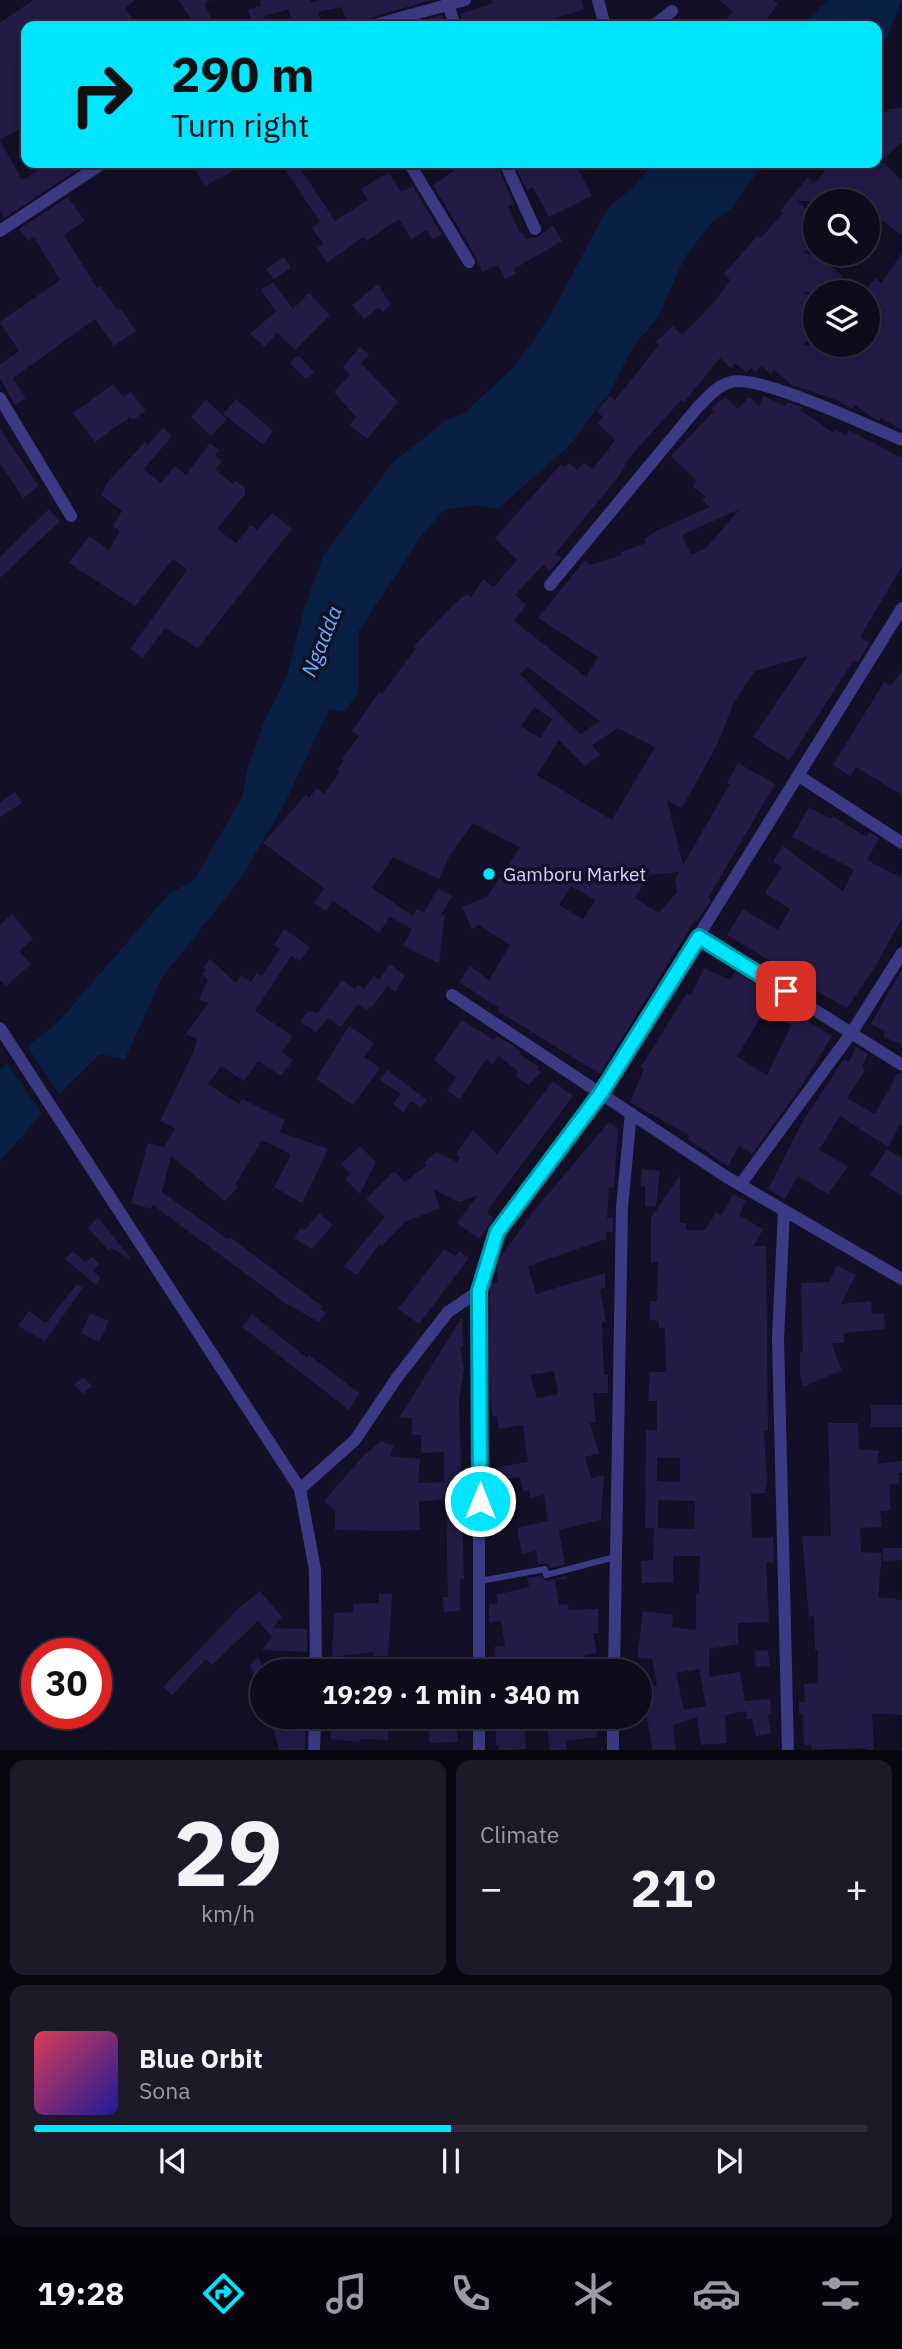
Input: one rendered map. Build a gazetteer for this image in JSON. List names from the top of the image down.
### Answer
{
  "water": ["Ngadda"],
  "places": ["Gamboru Market"],
  "page": {
    "turn": ["290 m", "Turn right"],
    "limit": "30",
    "trip": "19:29 · 1 min · 340 m",
    "tile": [
      ["29", "km/h"],
      "Climate"
    ],
    "heat": ["−", "21°", "+"],
    "song": ["Blue Orbit", "Sona"],
    "tabs": "19:28"
  }
}
